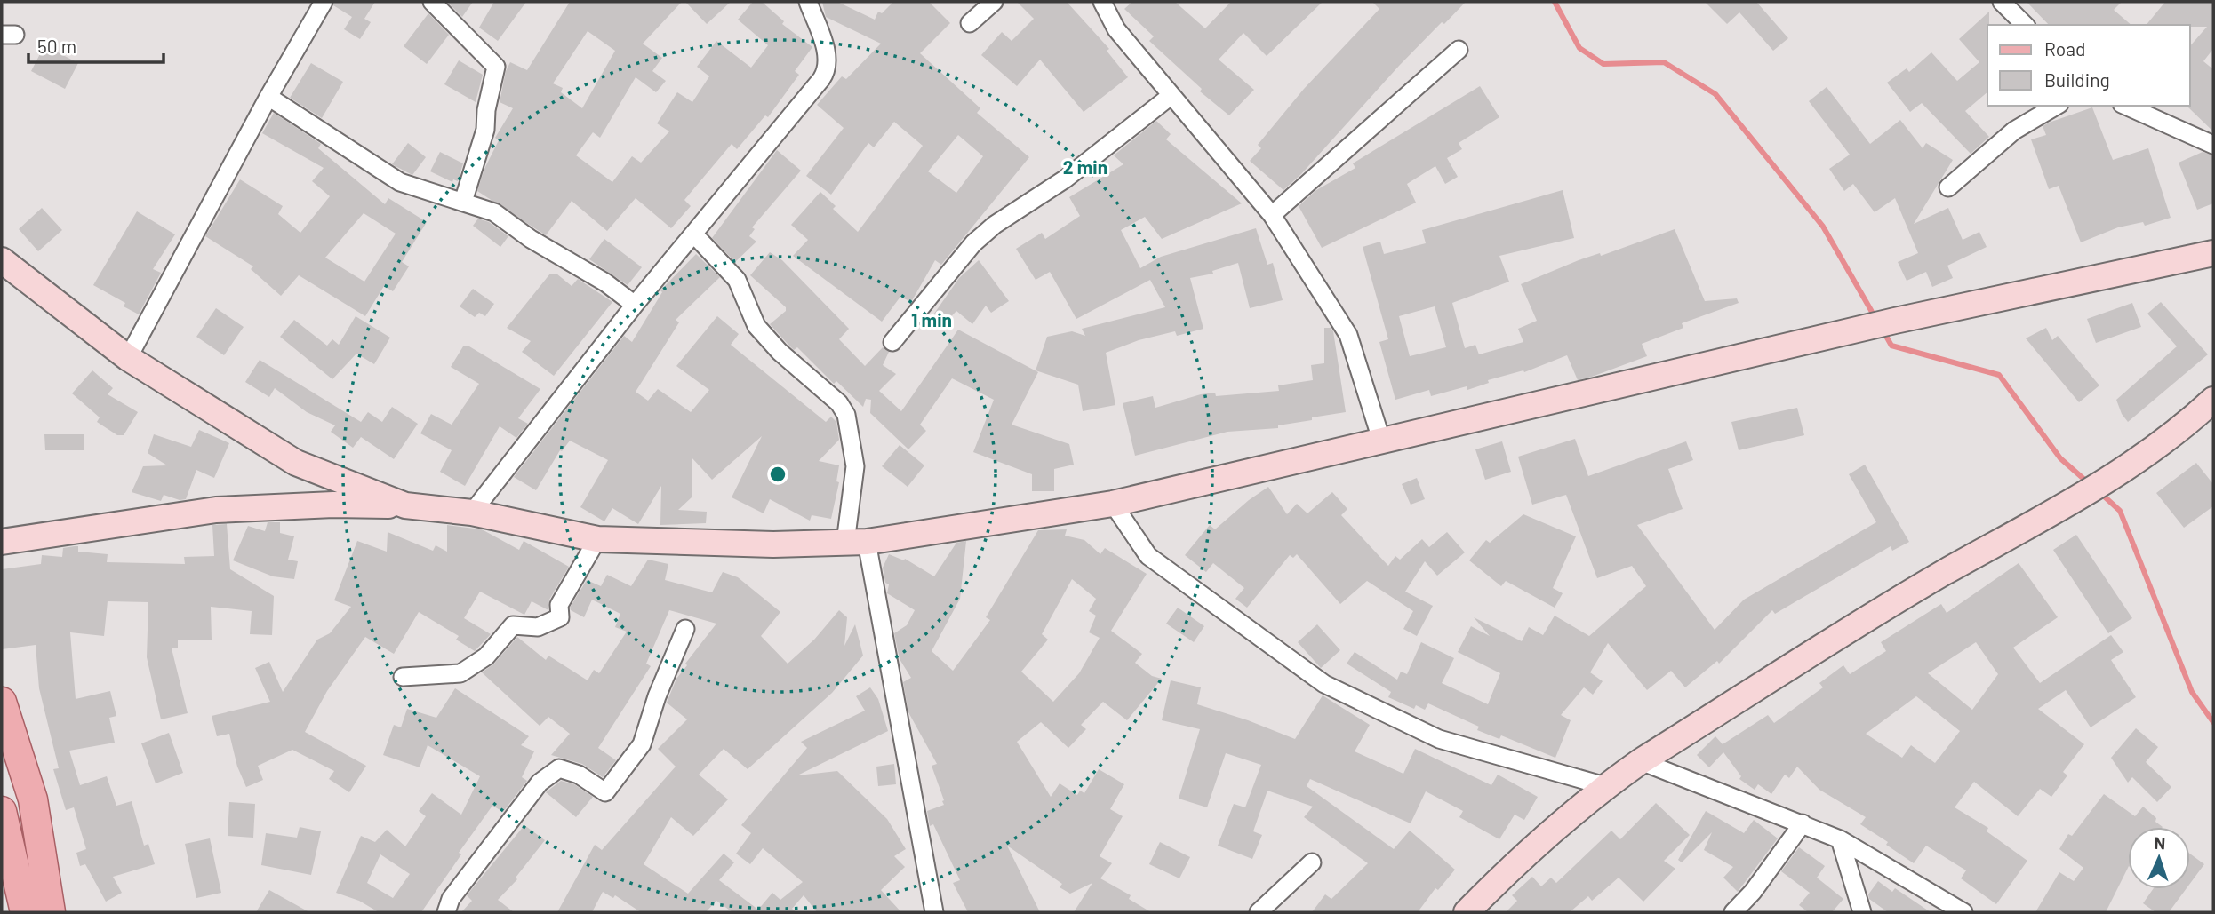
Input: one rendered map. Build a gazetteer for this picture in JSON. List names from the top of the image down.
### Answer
{
  "legend": ["Road", "Building"],
  "scale_bar": "50 m",
  "north": "top",
  "rings": ["2 min", "1 min"]
}
